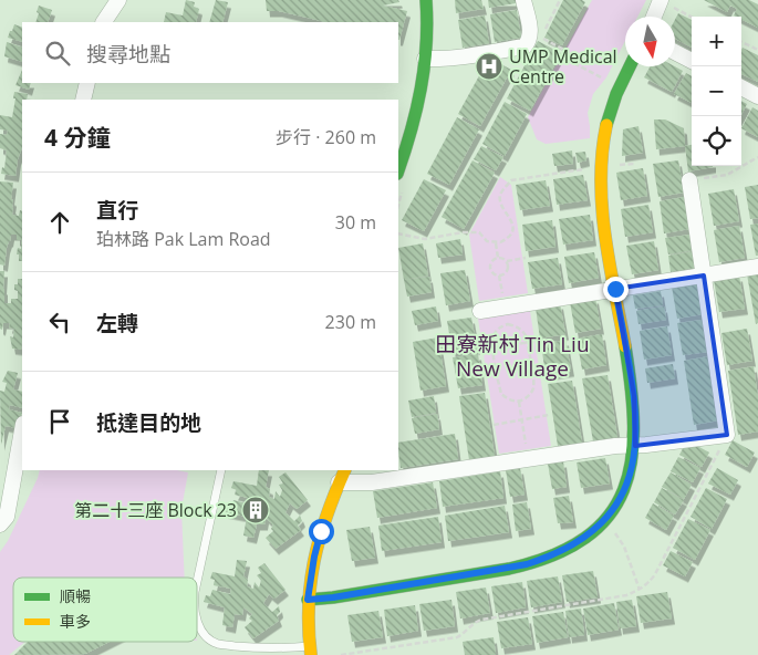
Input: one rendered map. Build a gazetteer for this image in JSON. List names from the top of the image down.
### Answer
{
  "districts": ["田寮新村 Tin Liu New Village"],
  "places": {
    "hospital": ["UMP Medical Centre"],
    "building": ["第二十三座 Block 23"]
  },
  "legend": ["順暢", "車多"],
  "north": "bottom",
  "page": {
    "map_buttons": ["+", "−"],
    "search": "搜尋地點",
    "heading": ["4 分鐘", "步行 · 260 m"],
    "list": [
      ["直行", "珀林路 Pak Lam Road", "30 m"],
      ["左轉", "230 m"],
      "抵達目的地"
    ]
  }
}
